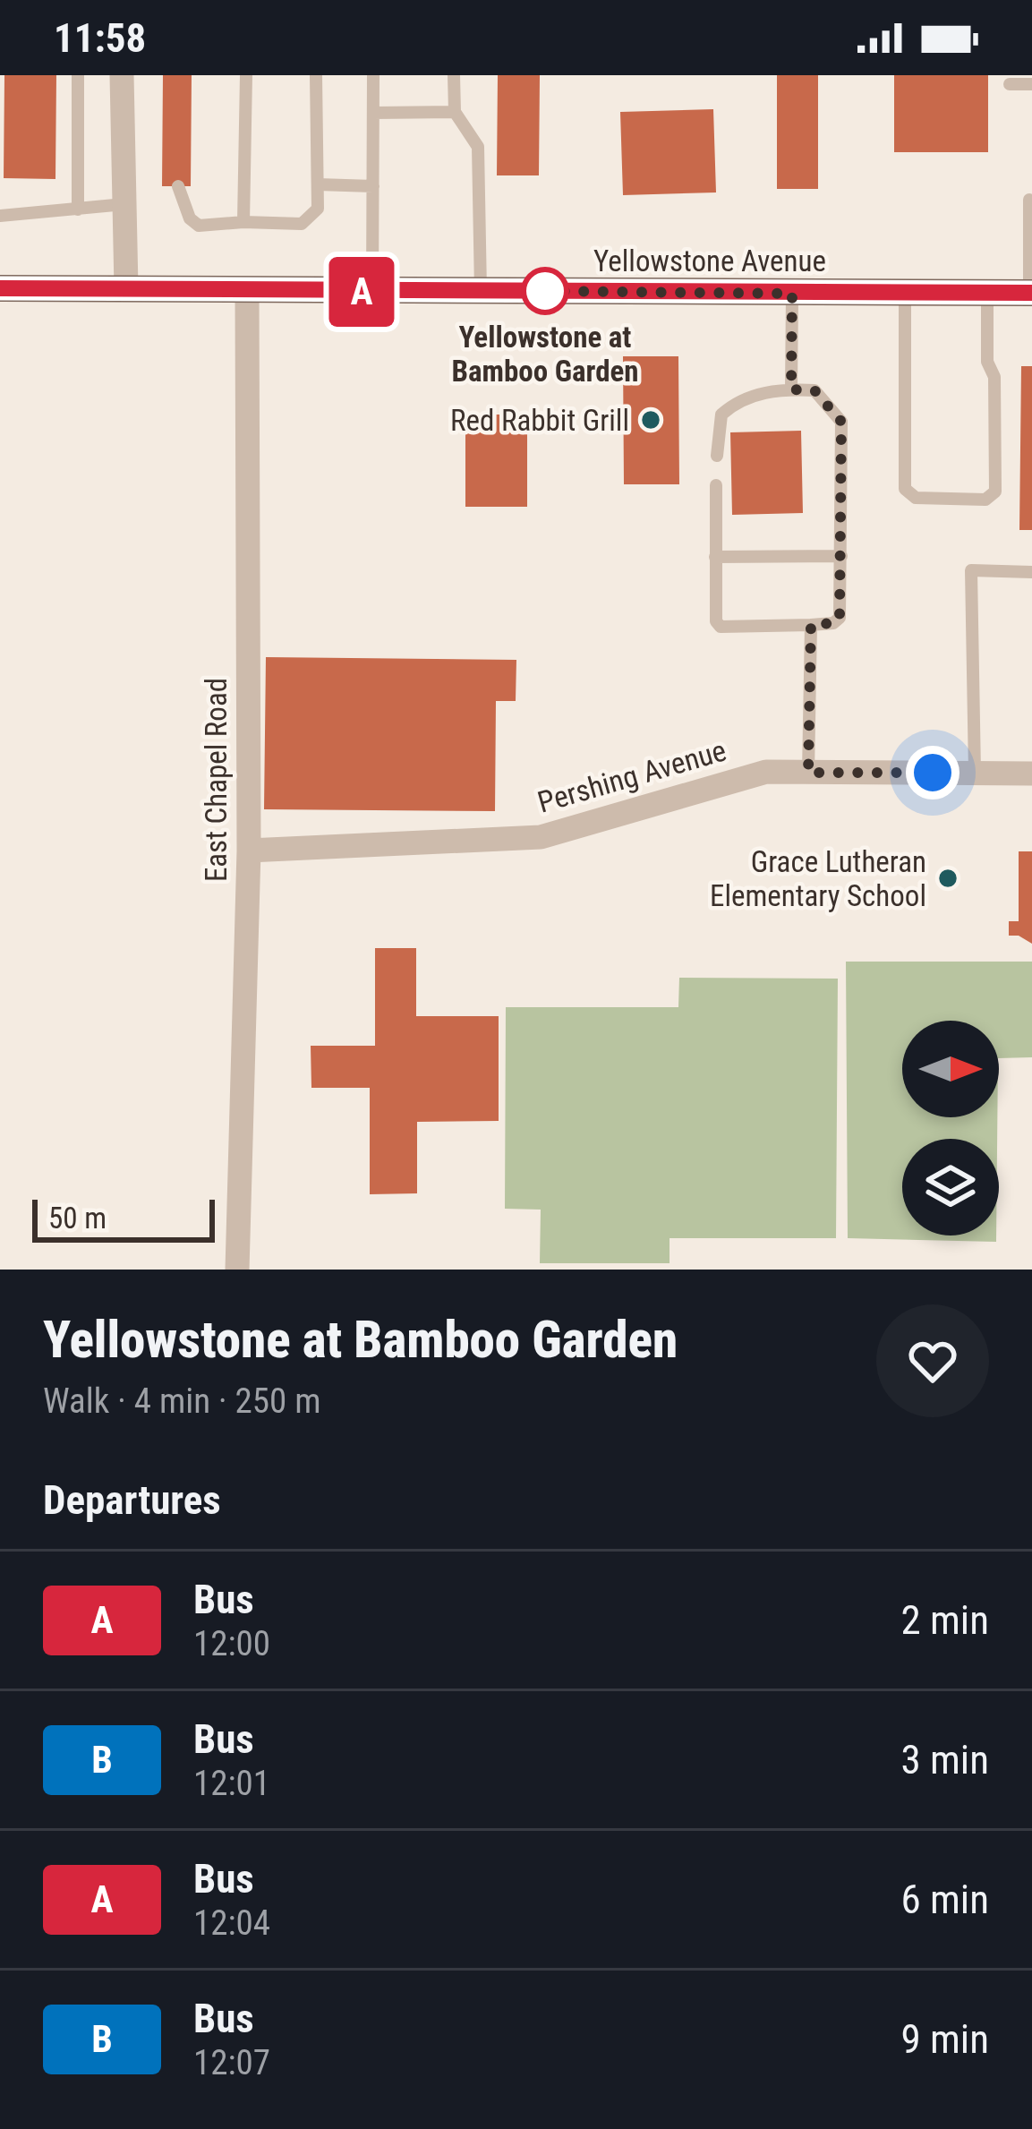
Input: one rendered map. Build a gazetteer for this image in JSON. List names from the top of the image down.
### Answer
{
  "streets": {
    "main road": ["Yellowstone Avenue"],
    "street": ["Pershing Avenue", "East Chapel Road"]
  },
  "crossings": [
    ["Yellowstone Avenue", "East Chapel Road"],
    ["Pershing Avenue", "East Chapel Road"]
  ],
  "places": ["Yellowstone at Bamboo Garden", "Red Rabbit Grill", "Grace Lutheran Elementary School"],
  "lines": ["bus line A"],
  "scale_bar": "50 m",
  "north": "right",
  "page": {
    "status": "11:58",
    "on_map": "A",
    "scale": "50 m",
    "heading": [
      ["Yellowstone at Bamboo Garden", "Walk · 4 min · 250 m"],
      "Departures"
    ],
    "list": [
      {
        "mark": "A",
        "name": "Bus",
        "note": "12:00",
        "value": "2 min"
      },
      {
        "mark": "B",
        "name": "Bus",
        "note": "12:01",
        "value": "3 min"
      },
      {
        "mark": "A",
        "name": "Bus",
        "note": "12:04",
        "value": "6 min"
      },
      {
        "mark": "B",
        "name": "Bus",
        "note": "12:07",
        "value": "9 min"
      }
    ]
  }
}
